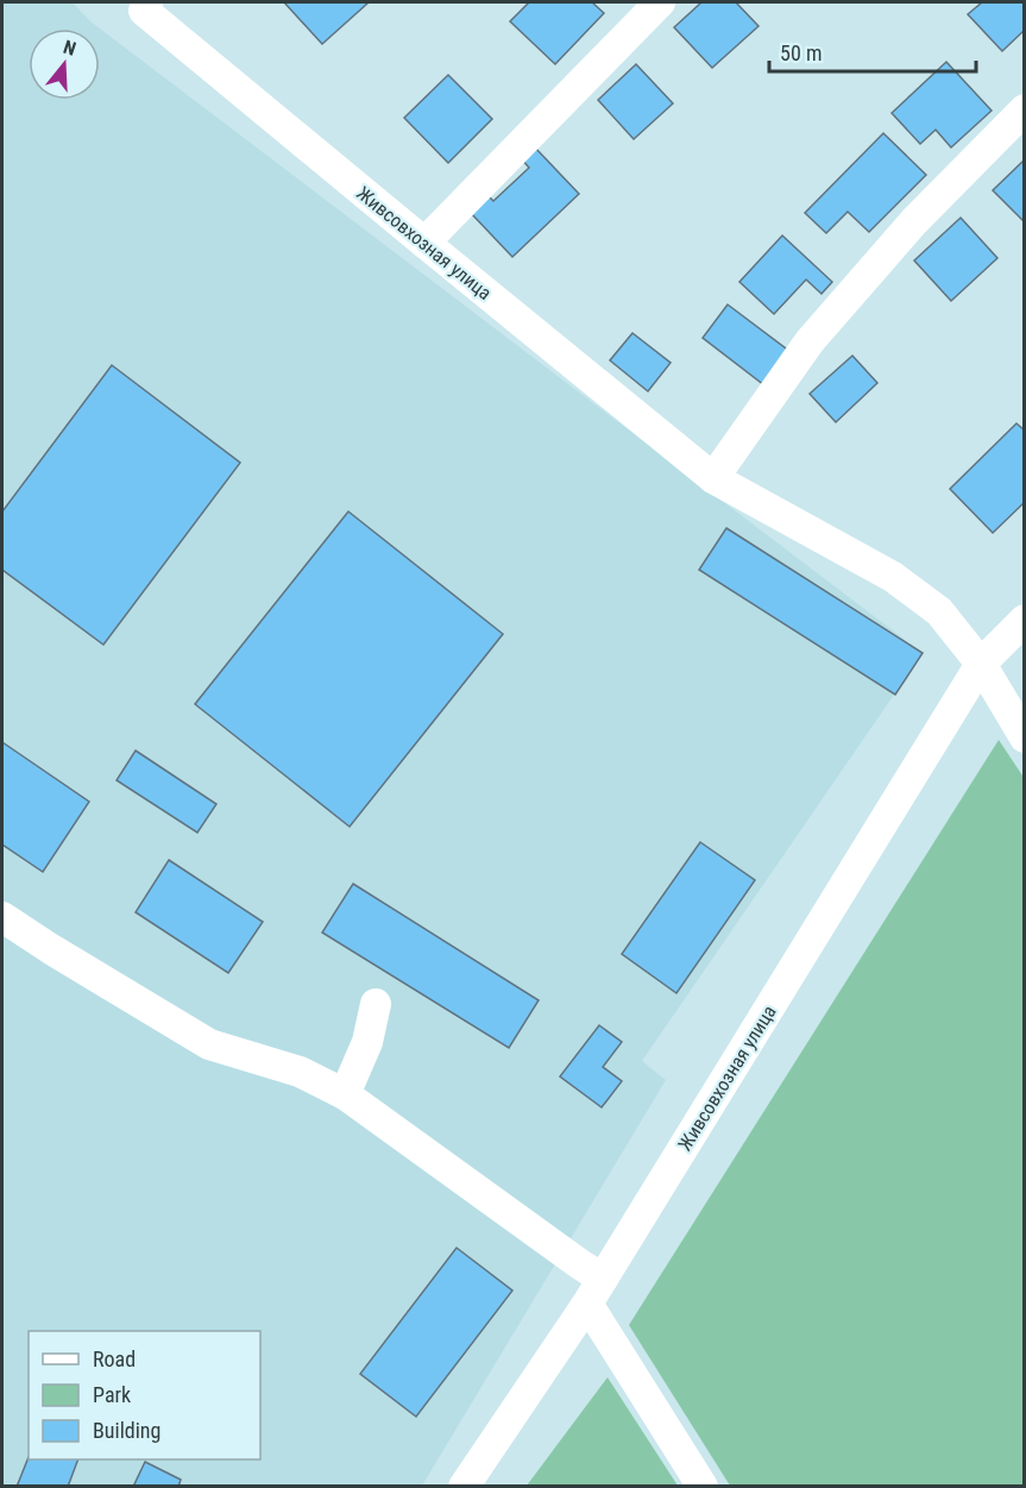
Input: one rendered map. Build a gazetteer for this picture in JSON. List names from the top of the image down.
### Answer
{
  "streets": {
    "street": ["Живсовхозная улица"]
  },
  "legend": ["Road", "Park", "Building"],
  "scale_bar": "50 m",
  "north": "top"
}
